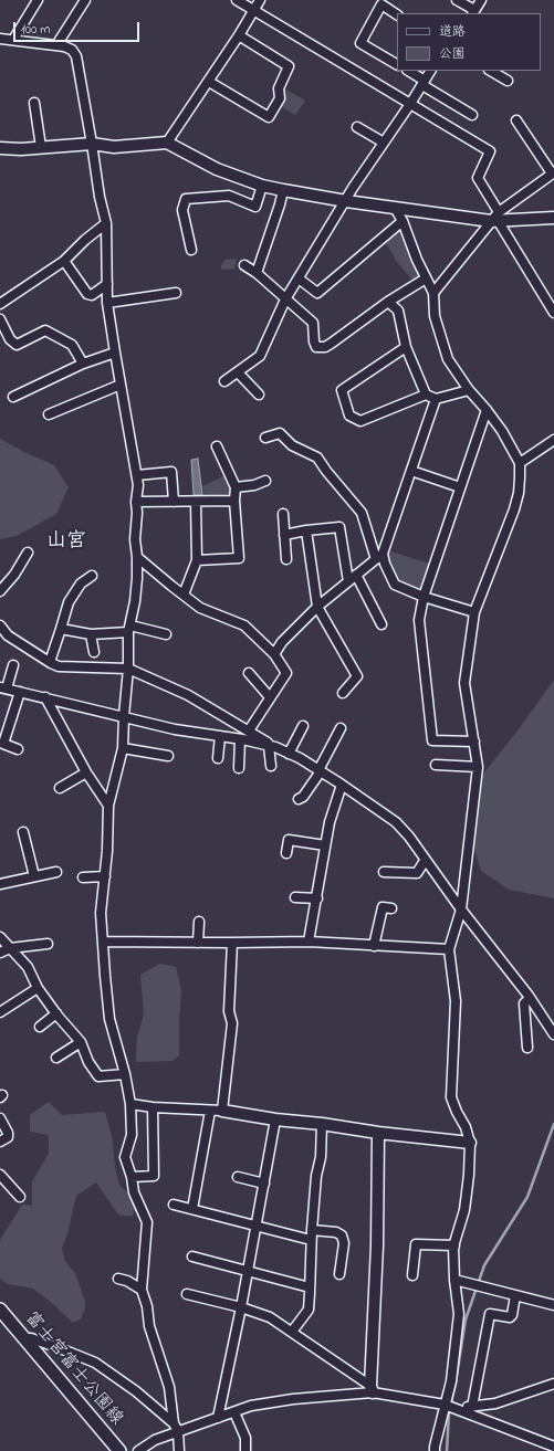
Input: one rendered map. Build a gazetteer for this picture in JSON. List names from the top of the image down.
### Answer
{
  "streets": {
    "main road": ["富士宮富士公園線"]
  },
  "districts": ["山宮"],
  "legend": ["道路", "公園"],
  "scale_bar": "100 m"
}
